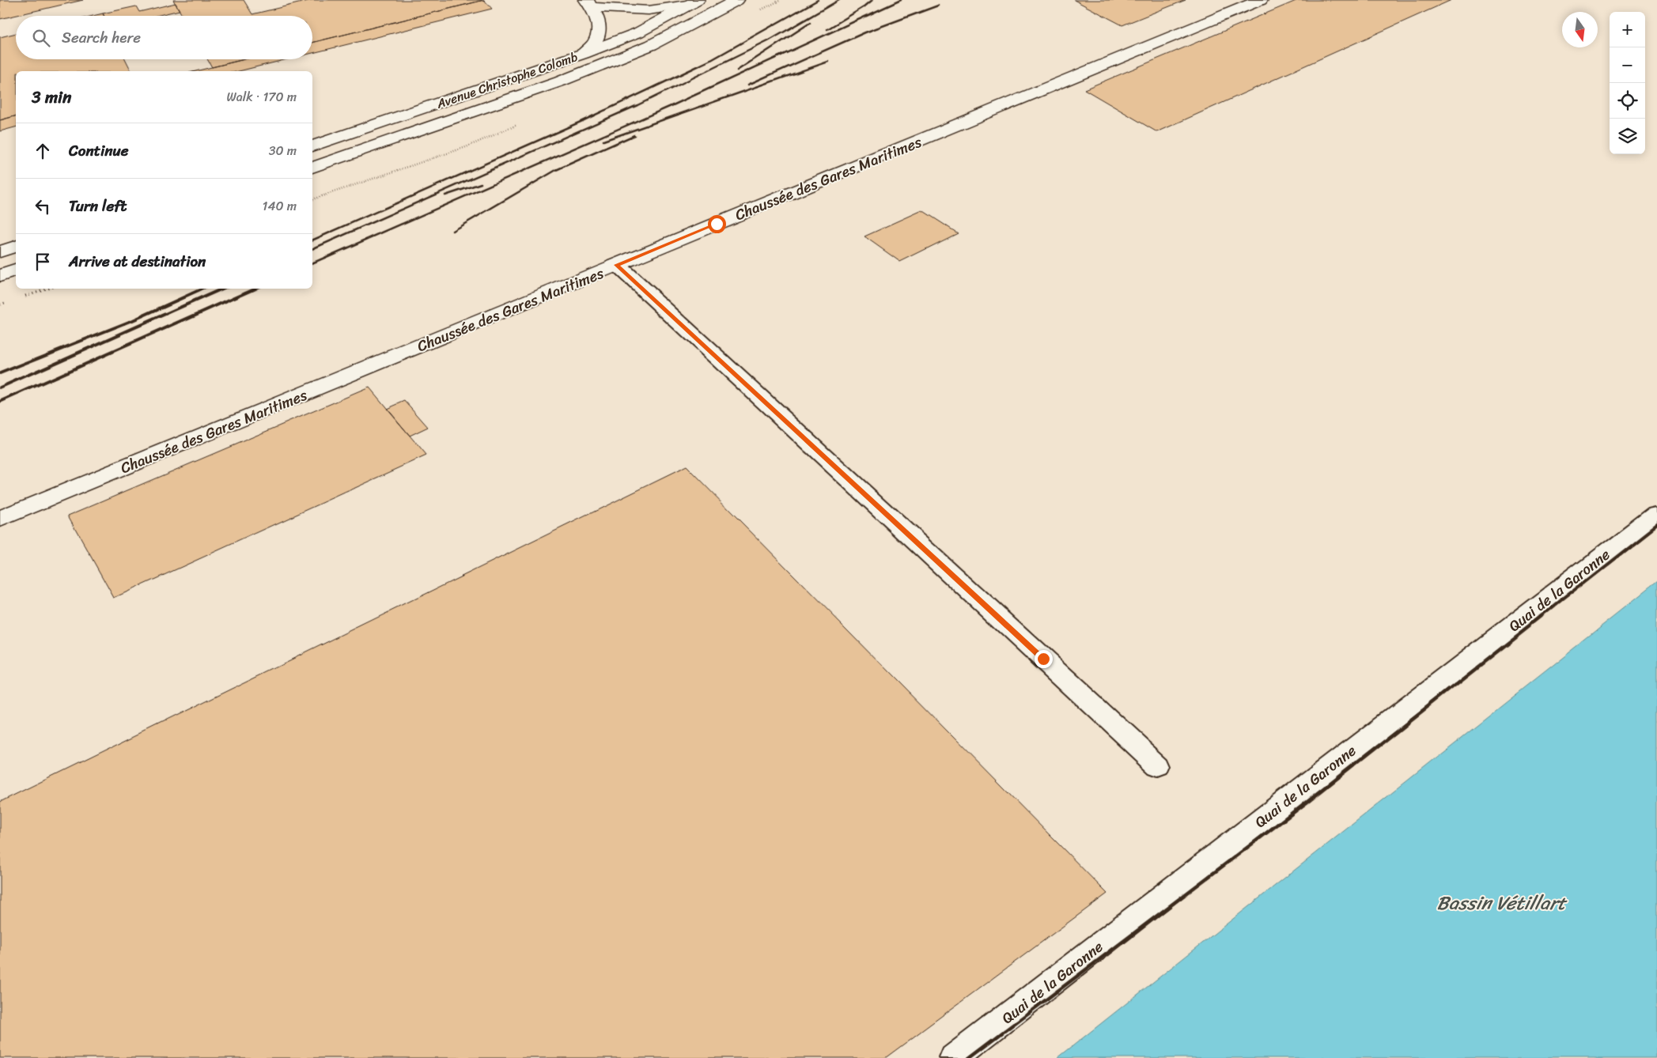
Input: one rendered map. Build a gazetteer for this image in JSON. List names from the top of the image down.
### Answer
{
  "streets": {
    "street": ["Avenue Christophe Colomb", "Chaussée des Gares Maritimes"],
    "lane": ["Quai de la Garonne"]
  },
  "water": ["Bassin Vétillart"],
  "north": "bottom",
  "page": {
    "map_buttons": ["+", "−"],
    "search": "Search here",
    "heading": ["3 min", "Walk · 170 m"],
    "list": [
      ["Continue", "30 m"],
      ["Turn left", "140 m"],
      "Arrive at destination"
    ]
  }
}
